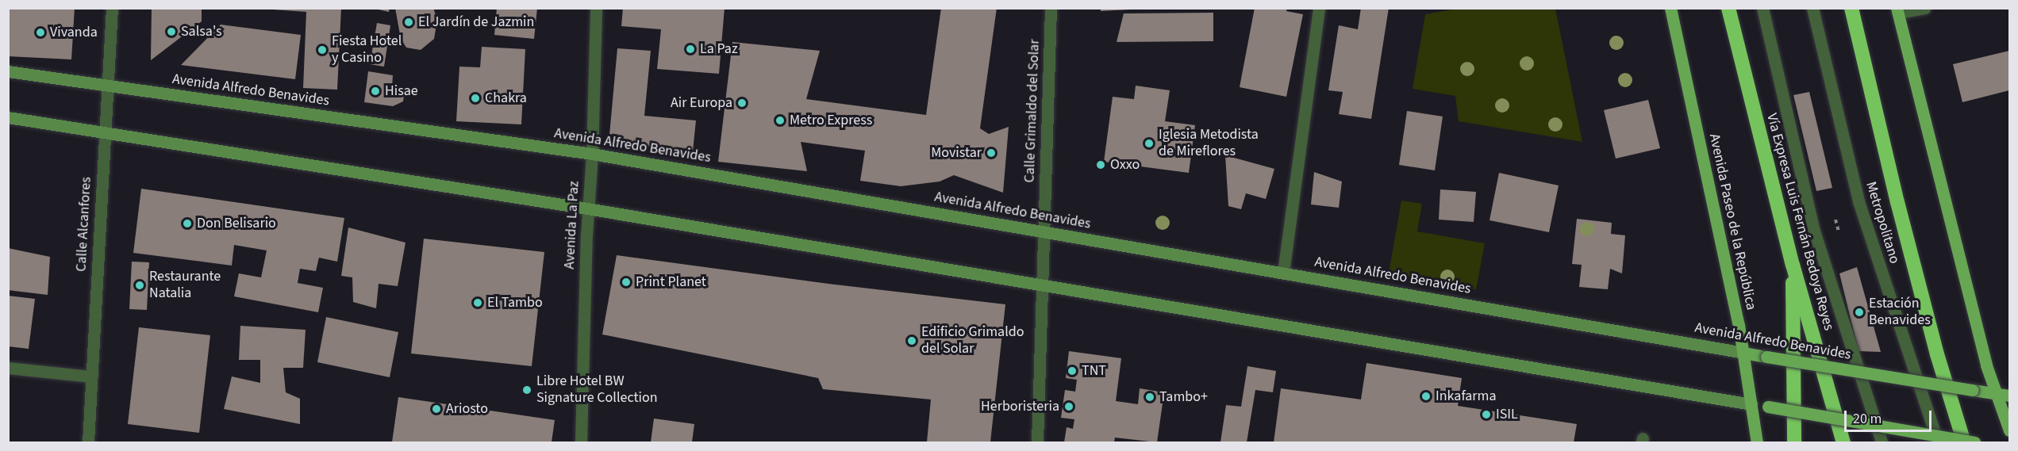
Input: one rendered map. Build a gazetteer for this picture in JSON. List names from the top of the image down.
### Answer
{
  "streets": {
    "highway": ["Vía Expresa Luis Fernán Bedoya Reyes"],
    "main road": ["Avenida Alfredo Benavides", "Avenida Paseo de la República"],
    "street": [
      "Calle Grimaldo del Solar",
      "Metropolitano",
      "Calle Alcanfores",
      "Avenida La Paz"
    ]
  },
  "crossings": [
    ["Avenida Alfredo Benavides", "Calle Grimaldo del Solar"],
    ["Avenida Alfredo Benavides", "Avenida Paseo de la República"],
    ["Avenida Alfredo Benavides", "Calle Alcanfores"],
    ["Avenida Alfredo Benavides", "Avenida La Paz"]
  ],
  "places": [
    "El Jardín de Jazmin",
    "Salsa's",
    "Vivanda",
    "La Paz",
    "Fiesta Hotel y Casino",
    "Hisae",
    "Chakra",
    "Air Europa",
    "Metro Express",
    "Iglesia Metodista de Mireflores",
    "Movistar",
    "Oxxo",
    "Don Belisario",
    "Print Planet",
    "Restaurante Natalia",
    "El Tambo",
    "Estación Benavides",
    "Edificio Grimaldo del Solar",
    "TNT",
    "Libre Hotel BW Signature Collection",
    "Inkafarma",
    "Tambo+",
    "Herboristeria",
    "Ariosto",
    "ISIL"
  ],
  "scale_bar": "20 m"
}
